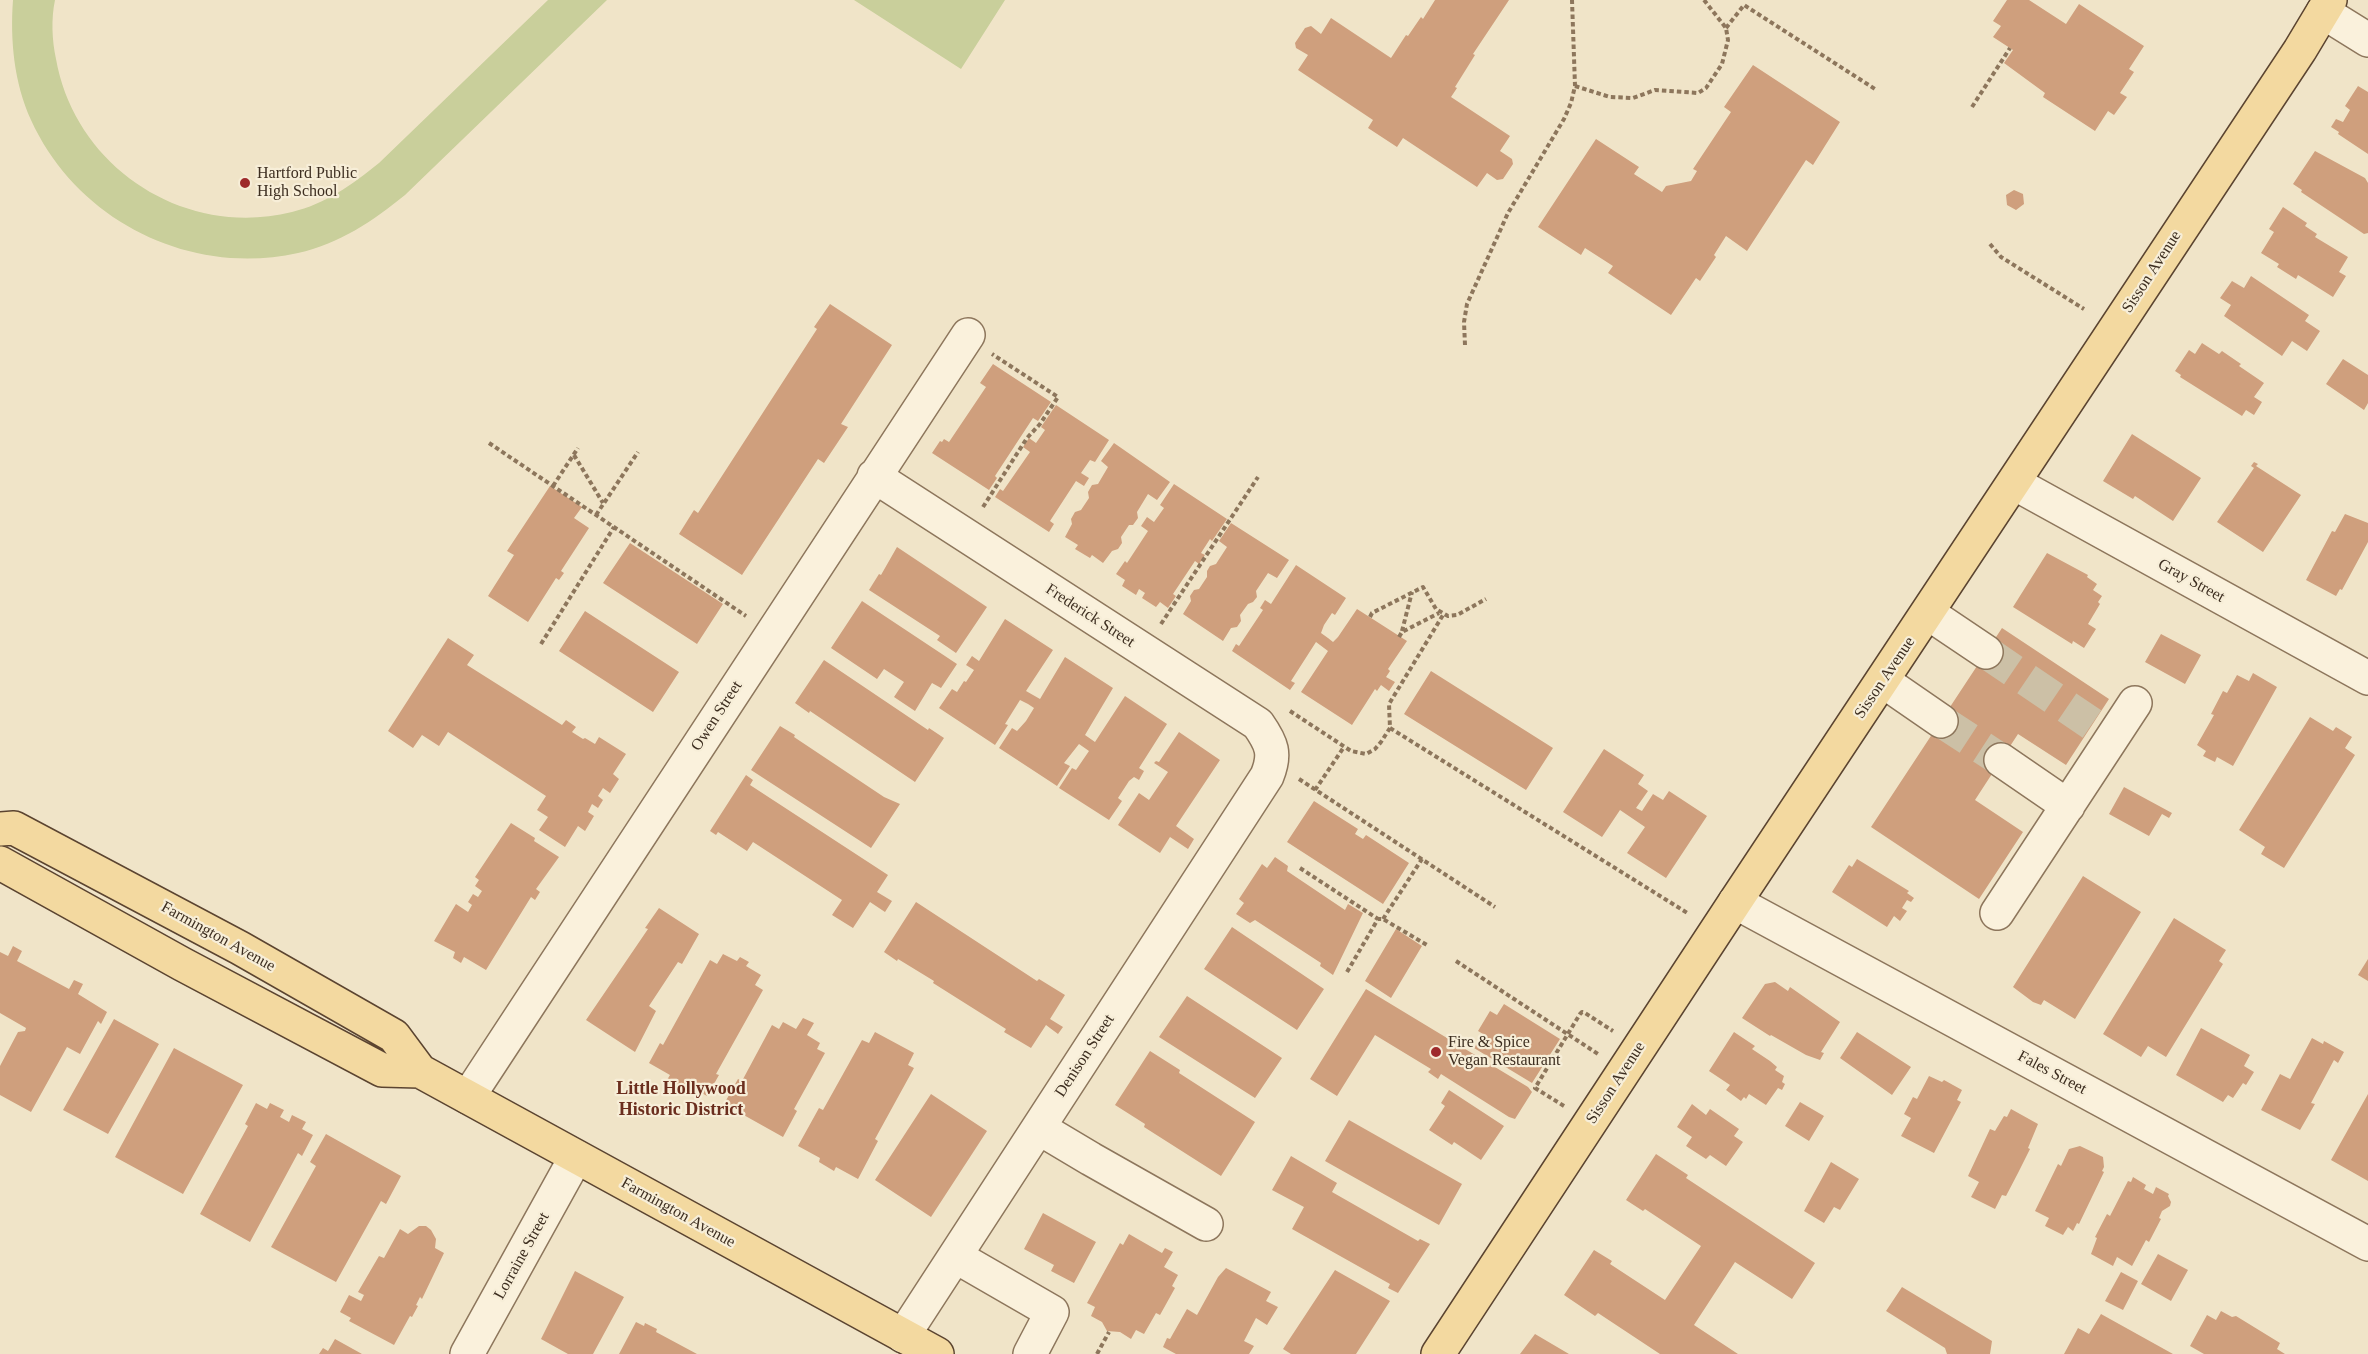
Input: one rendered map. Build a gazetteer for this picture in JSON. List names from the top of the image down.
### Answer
{
  "streets": {
    "main road": ["Sisson Avenue", "Farmington Avenue"],
    "street": [
      "Gray Street",
      "Frederick Street",
      "Owen Street",
      "Denison Street",
      "Fales Street",
      "Lorraine Street"
    ]
  },
  "crossings": [
    ["Sisson Avenue", "Gray Street"],
    ["Sisson Avenue", "Fales Street"],
    ["Frederick Street", "Owen Street"],
    ["Frederick Street", "Denison Street"],
    ["Owen Street", "Farmington Avenue"],
    ["Farmington Avenue", "Denison Street"],
    ["Farmington Avenue", "Lorraine Street"]
  ],
  "districts": ["Little Hollywood Historic District"],
  "places": ["Hartford Public High School", "Fire & Spice Vegan Restaurant"]
}
